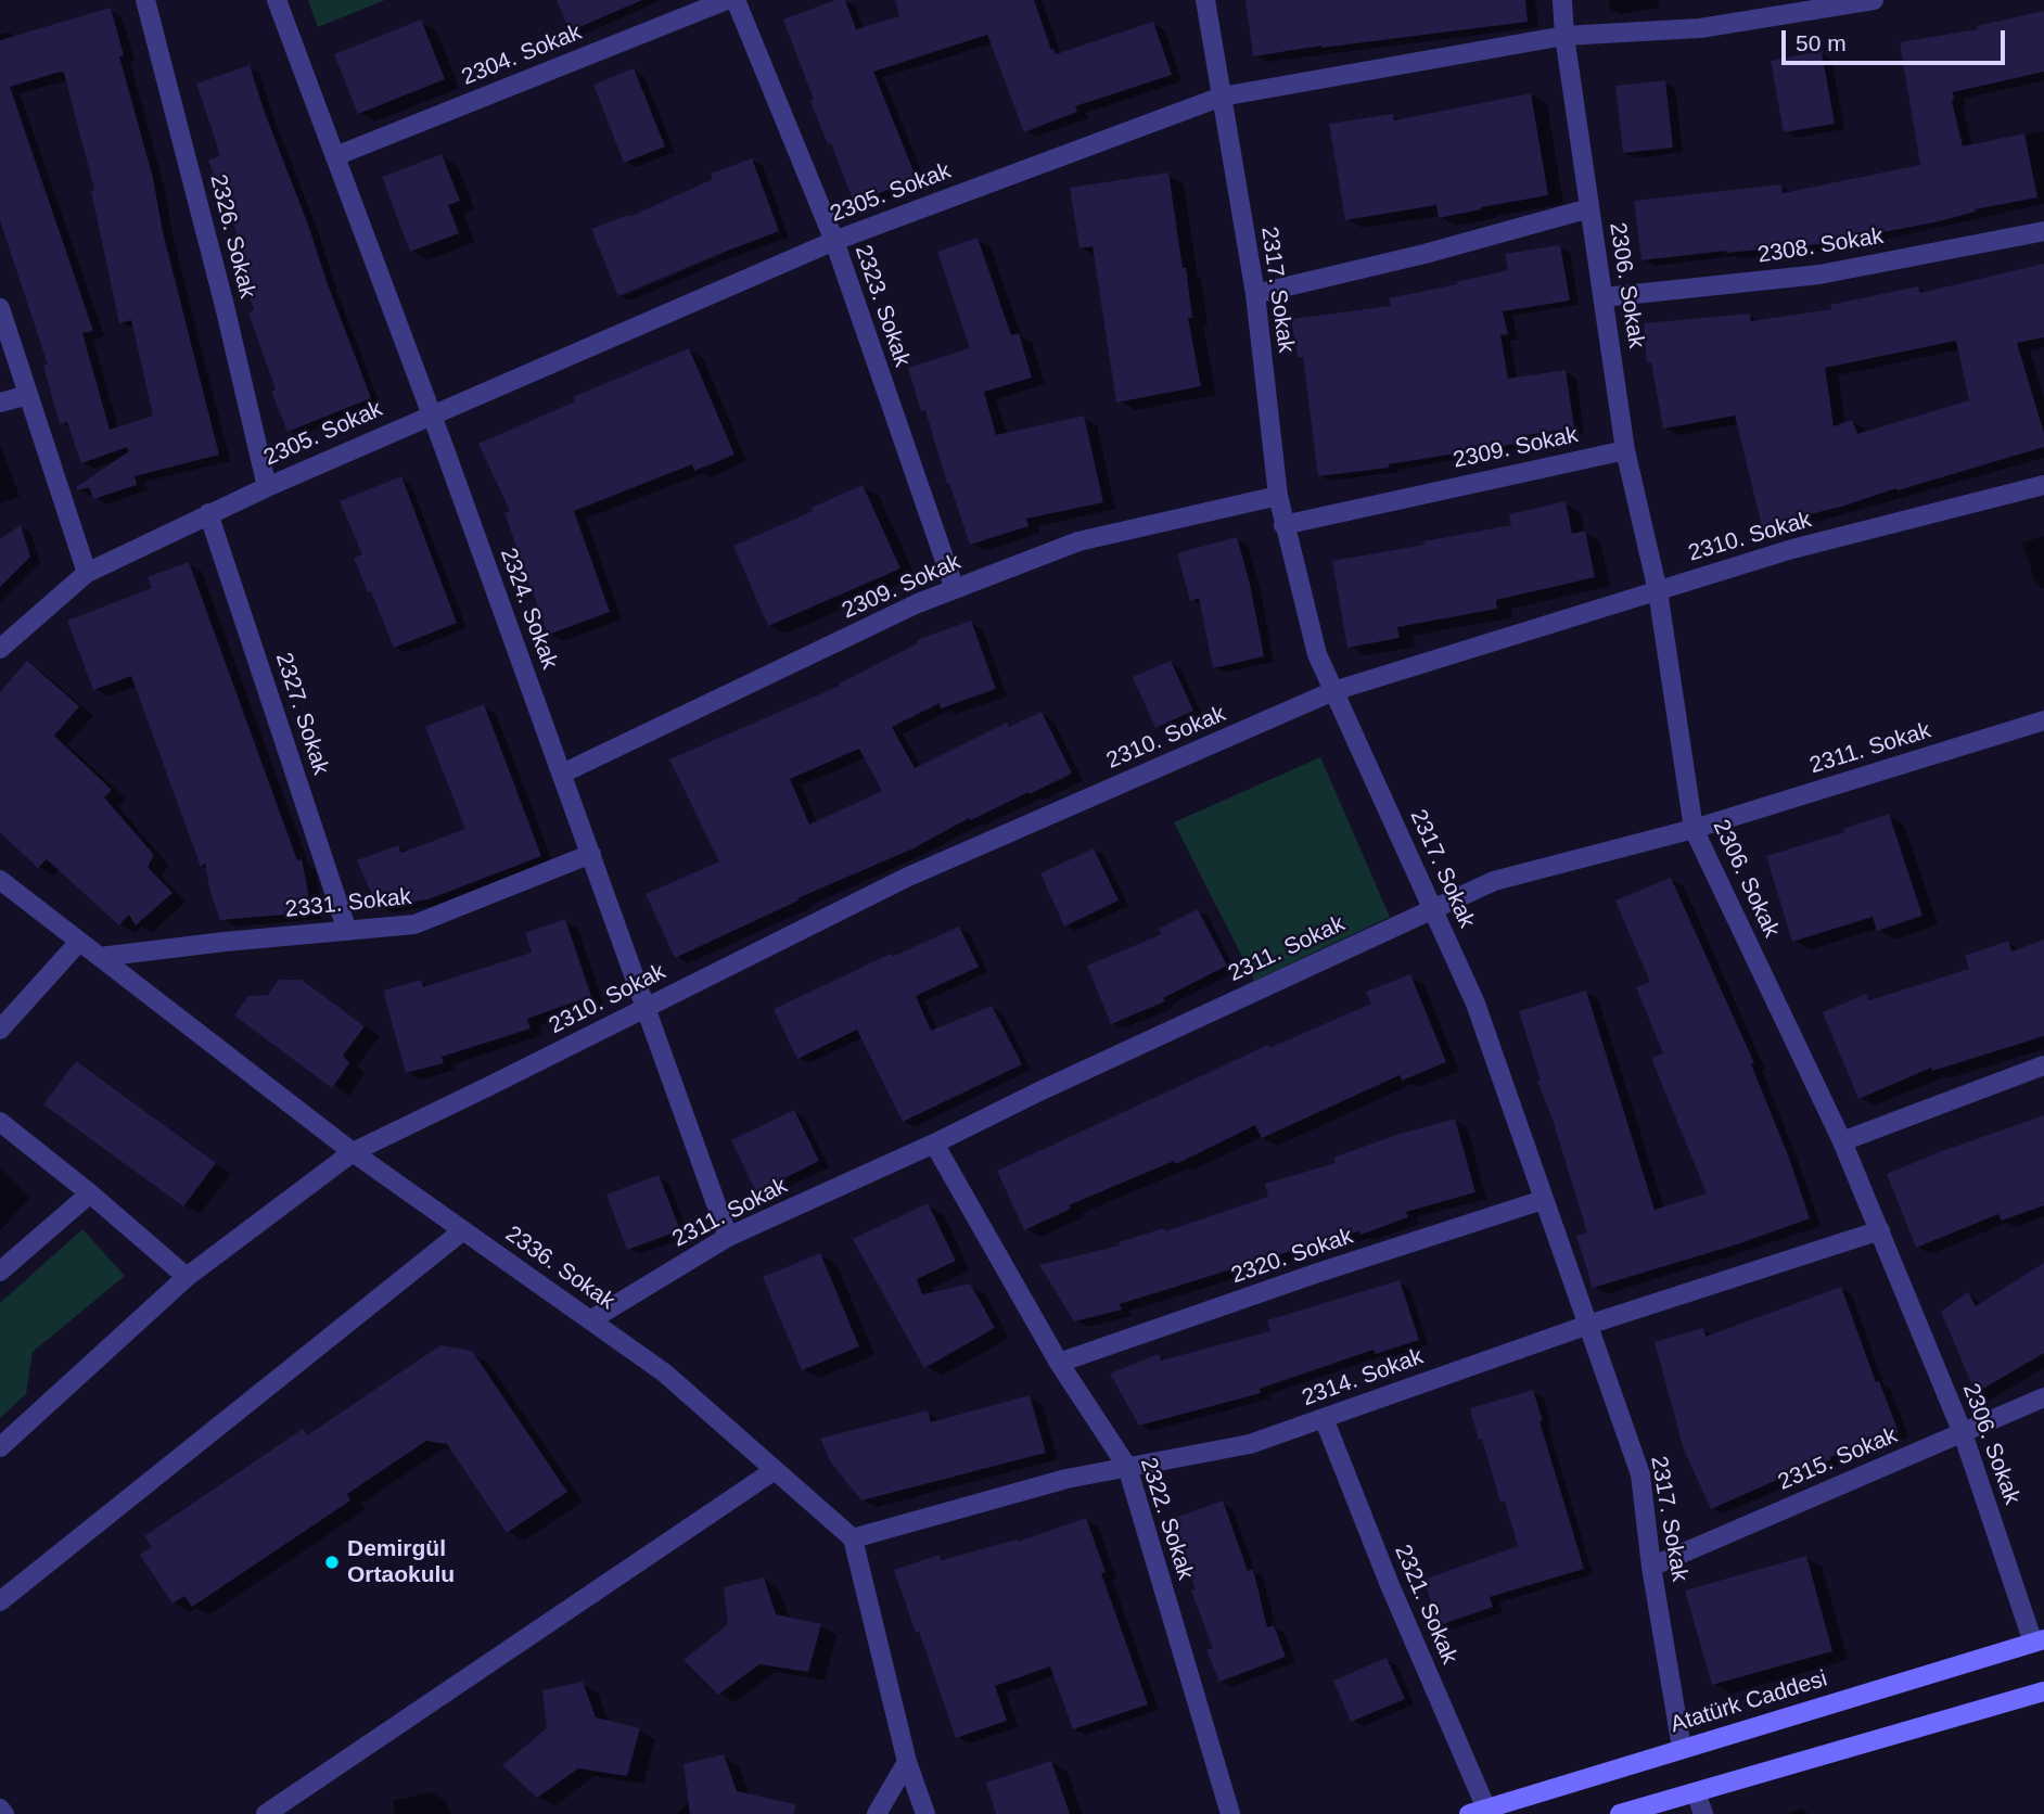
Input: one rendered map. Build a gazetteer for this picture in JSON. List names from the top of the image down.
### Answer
{
  "streets": {
    "main road": ["Atatürk Caddesi"],
    "street": [
      "2304. Sokak",
      "2305. Sokak",
      "2326. Sokak",
      "2308. Sokak",
      "2306. Sokak",
      "2317. Sokak",
      "2323. Sokak",
      "2309. Sokak",
      "2310. Sokak",
      "2324. Sokak",
      "2327. Sokak",
      "2311. Sokak",
      "2331. Sokak",
      "2320. Sokak",
      "2336. Sokak",
      "2314. Sokak",
      "2315. Sokak",
      "2322. Sokak",
      "2321. Sokak"
    ]
  },
  "crossings": [
    ["2304. Sokak", "2324. Sokak"],
    ["2305. Sokak", "2326. Sokak"],
    ["2305. Sokak", "2306. Sokak"],
    ["2305. Sokak", "2317. Sokak"],
    ["2305. Sokak", "2323. Sokak"],
    ["2305. Sokak", "2324. Sokak"],
    ["2305. Sokak", "2327. Sokak"],
    ["2308. Sokak", "2306. Sokak"],
    ["2306. Sokak", "2309. Sokak"],
    ["2306. Sokak", "2310. Sokak"],
    ["2306. Sokak", "2311. Sokak"],
    ["2306. Sokak", "2314. Sokak"],
    ["2306. Sokak", "2315. Sokak"],
    ["2306. Sokak", "Atatürk Caddesi"],
    ["2317. Sokak", "2309. Sokak"],
    ["2317. Sokak", "2310. Sokak"],
    ["2317. Sokak", "2311. Sokak"],
    ["2317. Sokak", "2320. Sokak"],
    ["2317. Sokak", "2314. Sokak"],
    ["2317. Sokak", "2315. Sokak"],
    ["2317. Sokak", "Atatürk Caddesi"],
    ["2323. Sokak", "2309. Sokak"],
    ["2309. Sokak", "2324. Sokak"],
    ["2310. Sokak", "2324. Sokak"],
    ["2310. Sokak", "2336. Sokak"],
    ["2324. Sokak", "2311. Sokak"],
    ["2324. Sokak", "2331. Sokak"],
    ["2327. Sokak", "2331. Sokak"],
    ["2311. Sokak", "2336. Sokak"],
    ["2311. Sokak", "2322. Sokak"],
    ["2331. Sokak", "2336. Sokak"],
    ["2320. Sokak", "2322. Sokak"],
    ["2336. Sokak", "2314. Sokak"],
    ["2314. Sokak", "2322. Sokak"],
    ["2314. Sokak", "2321. Sokak"],
    ["2321. Sokak", "Atatürk Caddesi"]
  ],
  "places": ["Demirgül Ortaokulu"],
  "scale_bar": "50 m"
}
